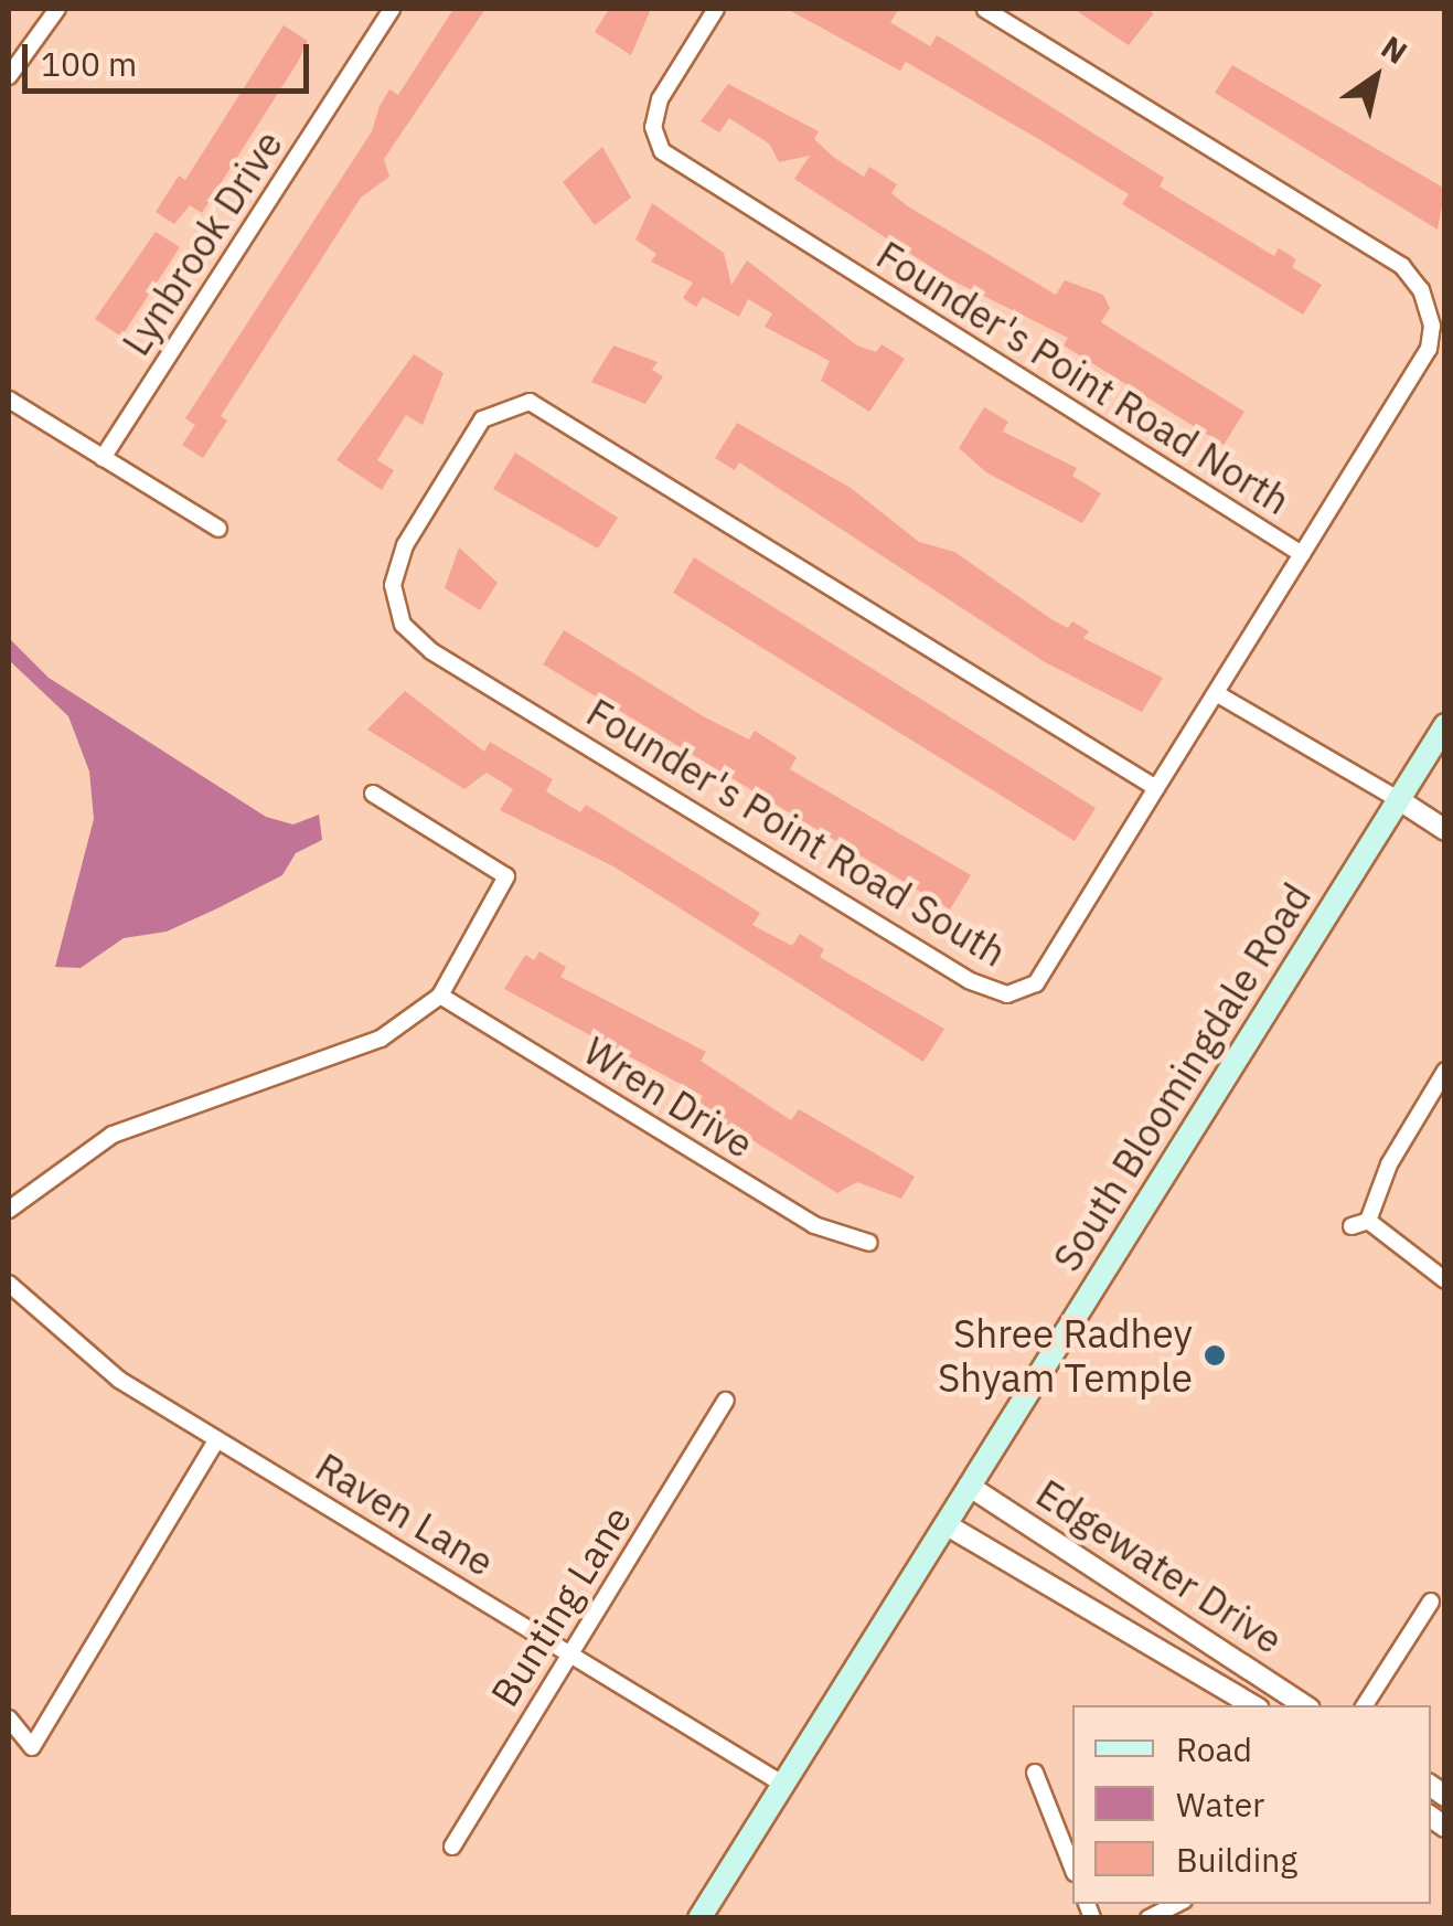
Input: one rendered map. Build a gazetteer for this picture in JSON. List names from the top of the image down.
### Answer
{
  "streets": {
    "main road": ["South Bloomingdale Road"],
    "street": [
      "Lynbrook Drive",
      "Founder's Point Road North",
      "Founder's Point Road South",
      "Wren Drive",
      "Raven Lane",
      "Edgewater Drive",
      "Bunting Lane"
    ]
  },
  "crossings": [
    ["South Bloomingdale Road", "Raven Lane"],
    ["South Bloomingdale Road", "Edgewater Drive"],
    ["Raven Lane", "Bunting Lane"]
  ],
  "places": ["Shree Radhey Shyam Temple"],
  "legend": ["Road", "Water", "Building"],
  "scale_bar": "100 m",
  "north": "top right"
}
